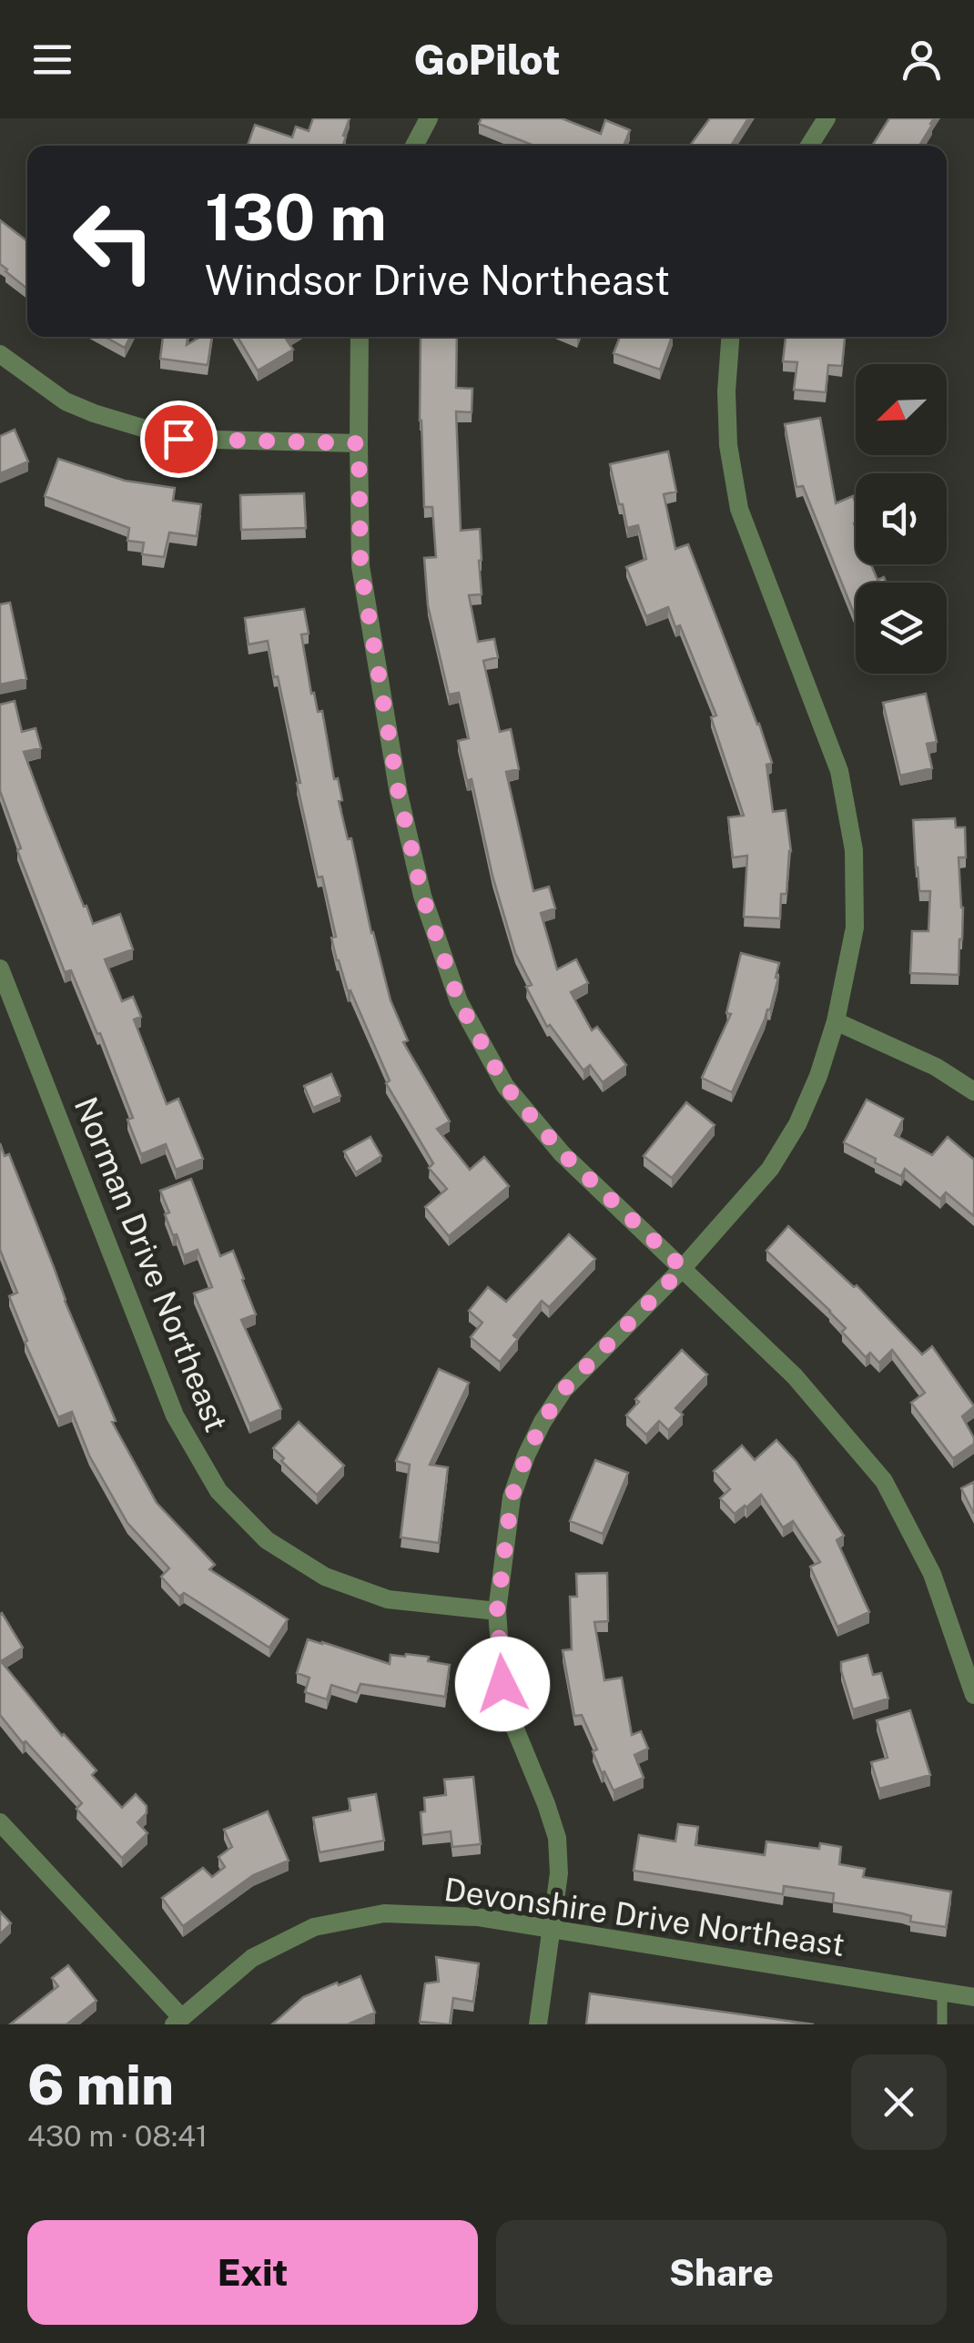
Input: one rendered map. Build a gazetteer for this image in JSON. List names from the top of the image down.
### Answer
{
  "streets": {
    "street": ["Norman Drive Northeast", "Devonshire Drive Northeast"]
  },
  "north": "bottom left",
  "page": {
    "header": "GoPilot",
    "turn": ["130 m", "Windsor Drive Northeast"],
    "heading": ["6 min", "430 m · 08:41"],
    "buttons": ["Exit", "Share"]
  }
}
